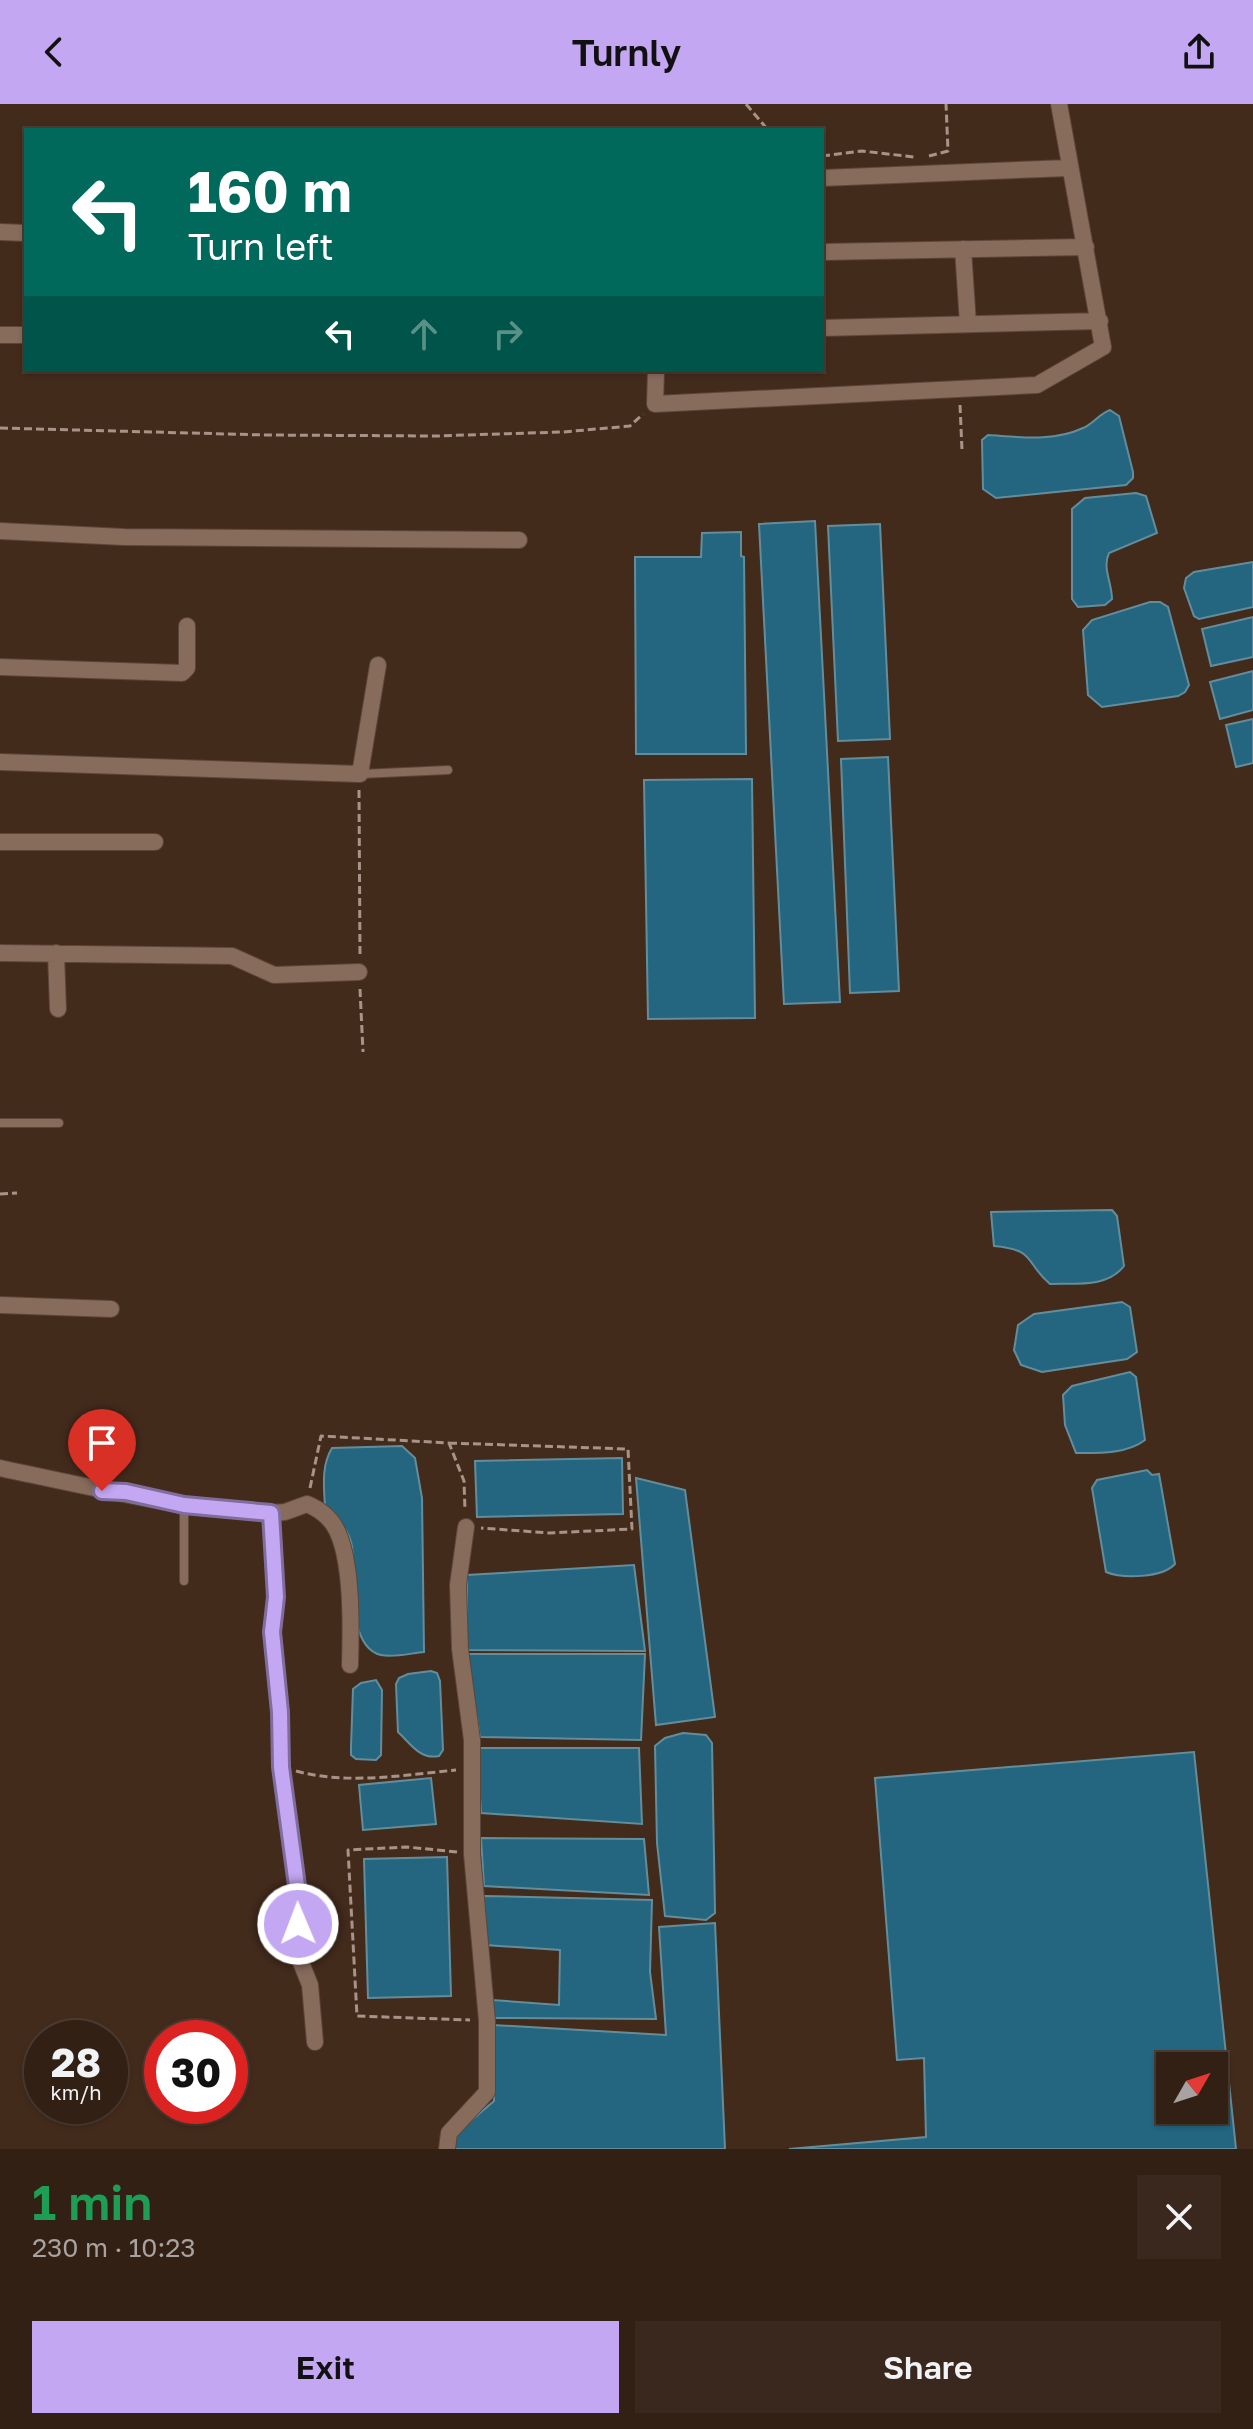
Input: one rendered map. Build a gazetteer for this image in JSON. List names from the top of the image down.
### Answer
{
  "north": "top right",
  "page": {
    "header": "Turnly",
    "turn": ["160 m", "Turn left"],
    "speed": "28 km/h",
    "limit": "30",
    "heading": ["1 min", "230 m · 10:23"],
    "buttons": ["Exit", "Share"]
  }
}
